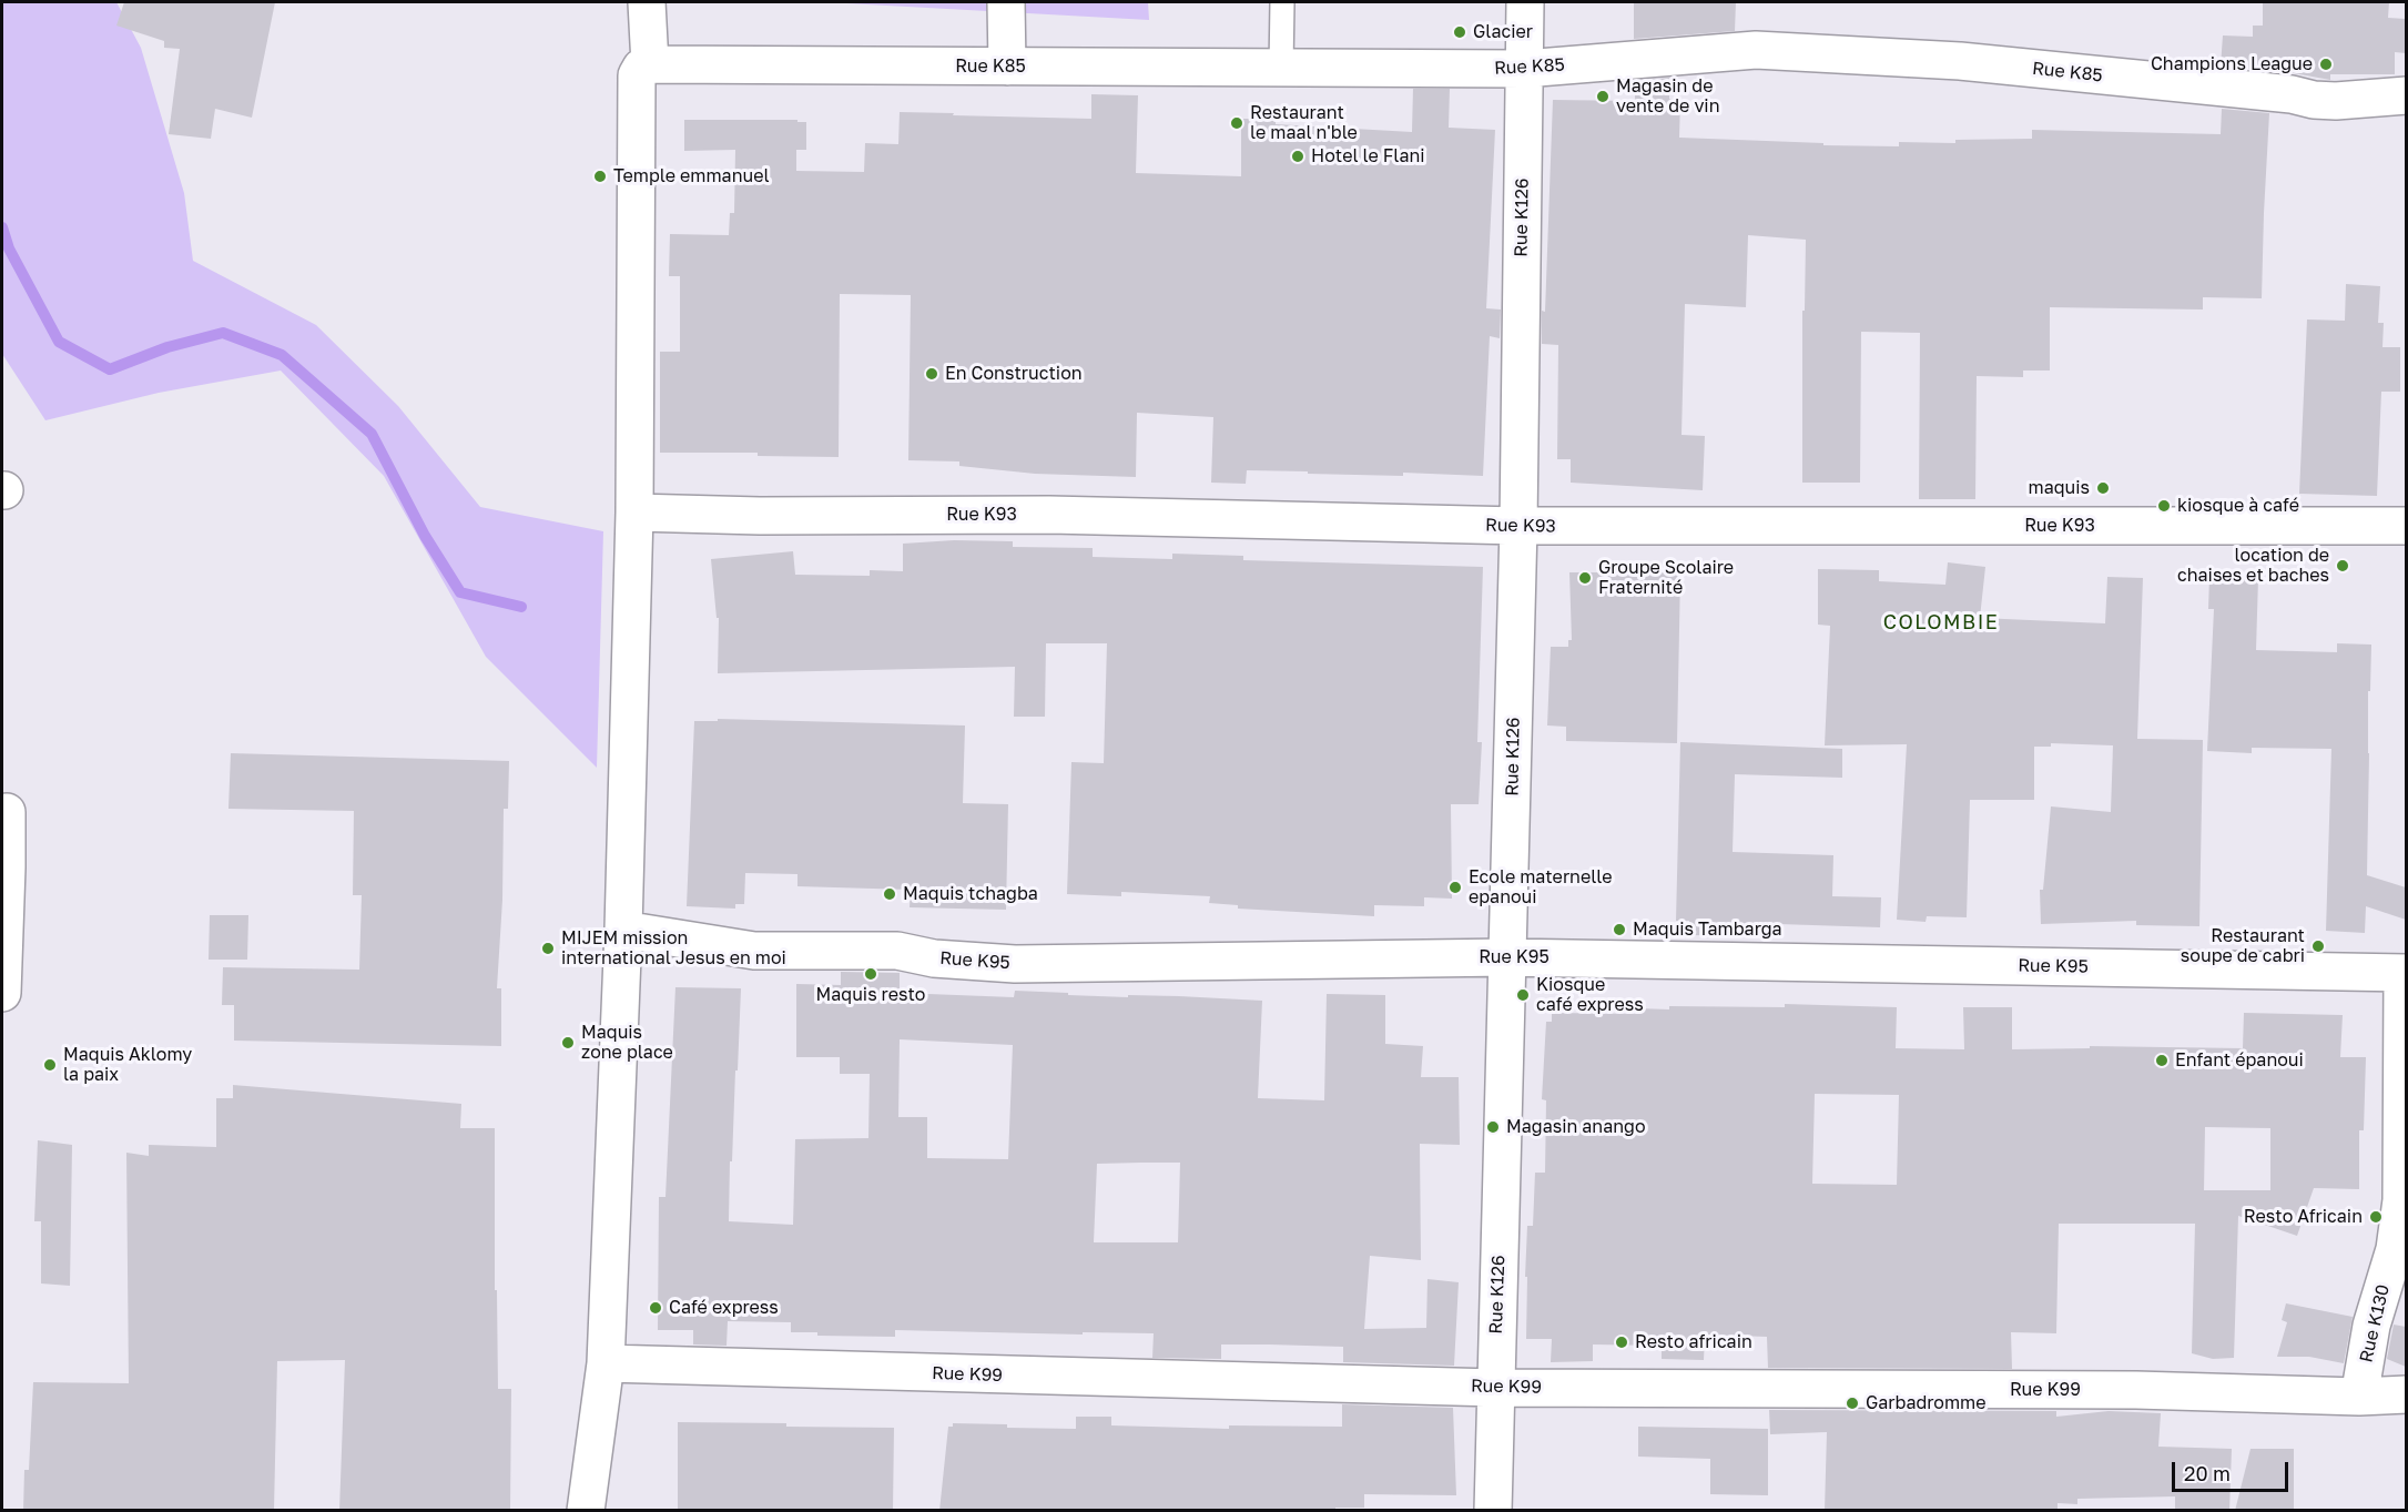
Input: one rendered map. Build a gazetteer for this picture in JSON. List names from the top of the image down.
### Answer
{
  "streets": {
    "street": [
      "Rue K85",
      "Rue K126",
      "Rue K93",
      "Rue K95",
      "Rue K130",
      "Rue K99"
    ]
  },
  "crossings": [
    ["Rue K85", "Rue K126"],
    ["Rue K126", "Rue K93"],
    ["Rue K126", "Rue K95"],
    ["Rue K126", "Rue K99"],
    ["Rue K95", "Rue K130"],
    ["Rue K130", "Rue K99"]
  ],
  "districts": ["COLOMBIE"],
  "places": [
    "Glacier",
    "Champions League",
    "Magasin de vente de vin",
    "Restaurant le maal n'ble",
    "Hotel le Flani",
    "Temple emmanuel",
    "En Construction",
    "maquis",
    "kiosque à café",
    "location de chaises et baches",
    "Groupe Scolaire Fraternité",
    "Ecole maternelle epanoui",
    "Maquis tchagba",
    "Maquis Tambarga",
    "Restaurant soupe de cabri",
    "MIJEM mission international Jesus en moi",
    "Maquis resto",
    "Kiosque café express",
    "Maquis zone place",
    "Enfant épanoui",
    "Maquis Aklomy la paix",
    "Magasin anango",
    "Resto Africain",
    "Café express",
    "Resto africain",
    "Garbadromme"
  ],
  "scale_bar": "20 m"
}
